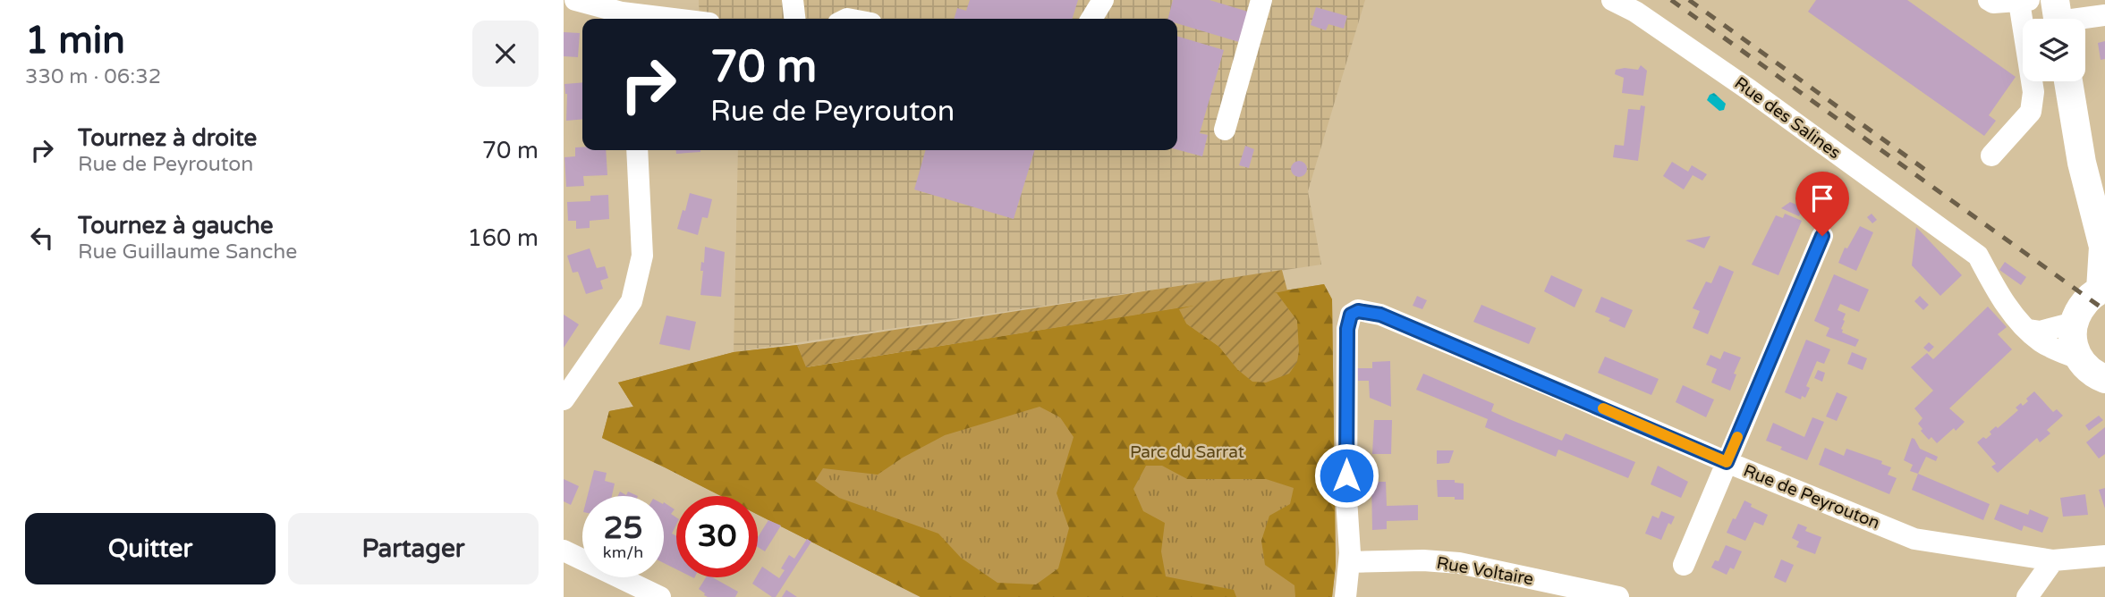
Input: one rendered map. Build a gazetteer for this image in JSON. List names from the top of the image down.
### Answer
{
  "streets": {
    "street": ["Rue des Salines", "Rue de Peyrouton", "Rue Voltaire"]
  },
  "crossings": [
    ["Rue de Peyrouton", "Rue Voltaire"]
  ],
  "parks": ["Parc du Sarrat"],
  "page": {
    "heading": ["1 min", "330 m · 06:32"],
    "turn": ["70 m", "Rue de Peyrouton"],
    "list": [
      {
        "name": "Tournez à droite",
        "note": "Rue de Peyrouton",
        "value": "70 m"
      },
      {
        "name": "Tournez à gauche",
        "note": "Rue Guillaume Sanche",
        "value": "160 m"
      }
    ],
    "speed": "25 km/h",
    "limit": "30",
    "buttons": ["Quitter", "Partager"]
  }
}
